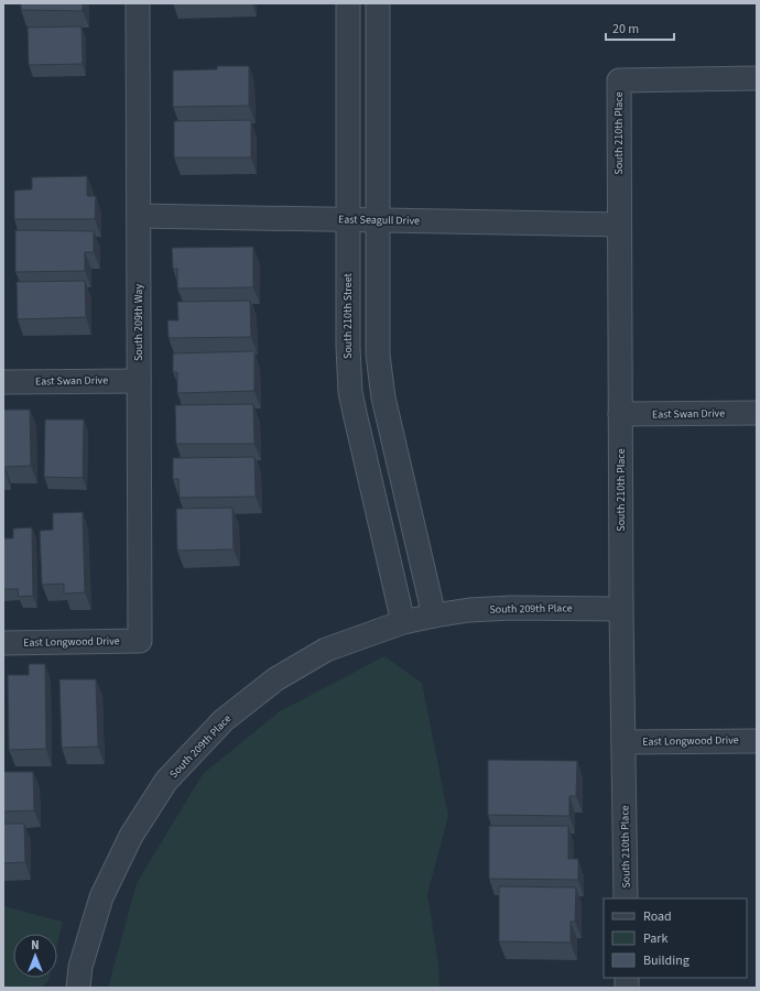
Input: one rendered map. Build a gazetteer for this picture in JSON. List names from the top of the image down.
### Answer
{
  "streets": {
    "street": [
      "South 210th Place",
      "East Seagull Drive",
      "South 210th Street",
      "South 209th Way",
      "East Swan Drive",
      "South 209th Place",
      "East Longwood Drive"
    ]
  },
  "crossings": [
    ["South 210th Place", "East Seagull Drive"],
    ["South 210th Place", "East Swan Drive"],
    ["South 210th Place", "South 209th Place"],
    ["South 210th Place", "East Longwood Drive"],
    ["East Seagull Drive", "South 210th Street"],
    ["East Seagull Drive", "South 209th Way"],
    ["South 210th Street", "South 209th Place"],
    ["South 209th Way", "East Swan Drive"],
    ["South 209th Way", "East Longwood Drive"]
  ],
  "legend": ["Road", "Park", "Building"],
  "scale_bar": "20 m",
  "north": "top"
}
